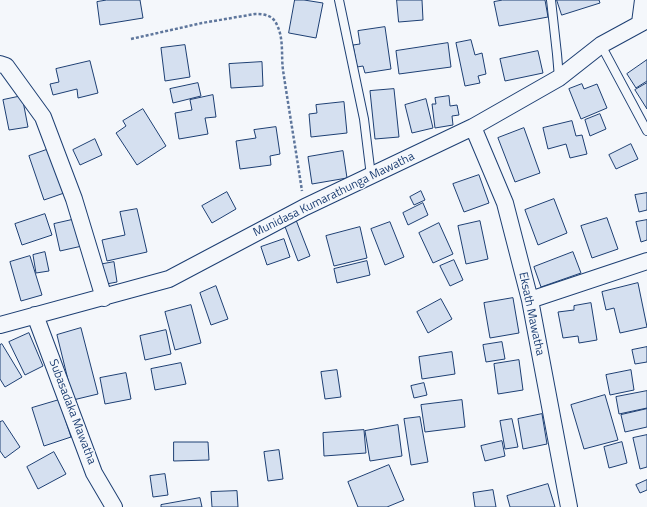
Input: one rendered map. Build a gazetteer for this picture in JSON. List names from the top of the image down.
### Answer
{
  "streets": {
    "street": ["Munidasa Kumarathunga Mawatha", "Eksath Mawatha", "Subasadaka Mawatha"]
  },
  "crossings": [
    ["Munidasa Kumarathunga Mawatha", "Eksath Mawatha"],
    ["Munidasa Kumarathunga Mawatha", "Subasadaka Mawatha"]
  ]
}
